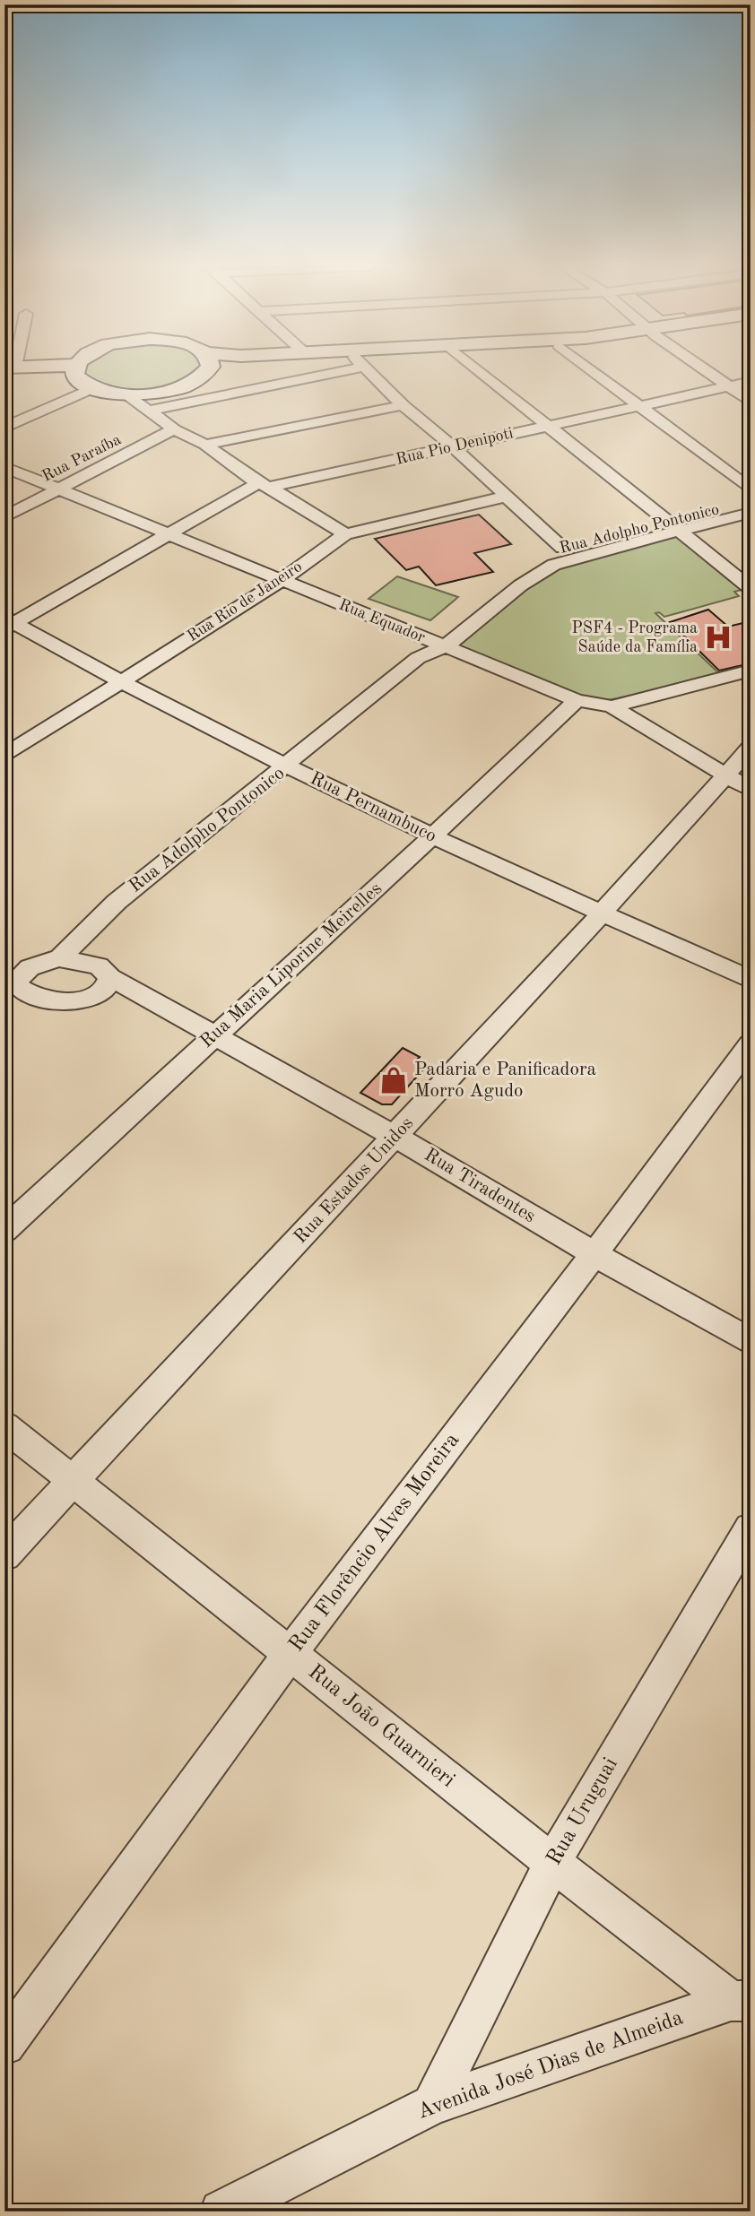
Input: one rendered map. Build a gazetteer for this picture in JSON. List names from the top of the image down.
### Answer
{
  "streets": {
    "street": [
      "Rua Pio Denipoti",
      "Rua Paraíba",
      "Rua Adolpho Pontonico",
      "Rua Rio de Janeiro",
      "Rua Equador",
      "Rua Pernambuco",
      "Rua Maria Liporine Meirelles",
      "Rua Estados Unidos",
      "Rua Tiradentes",
      "Rua Florêncio Alves Moreira",
      "Rua João Guarnieri",
      "Rua Uruguai",
      "Avenida José Dias de Almeida"
    ]
  },
  "crossings": [
    ["Rua Pio Denipoti", "Rua Equador"],
    ["Rua Pio Denipoti", "Rua Pernambuco"],
    ["Rua Paraíba", "Rua Equador"],
    ["Rua Adolpho Pontonico", "Rua Equador"],
    ["Rua Adolpho Pontonico", "Rua Pernambuco"],
    ["Rua Adolpho Pontonico", "Rua Tiradentes"],
    ["Rua Rio de Janeiro", "Rua Equador"],
    ["Rua Rio de Janeiro", "Rua Pernambuco"],
    ["Rua Equador", "Rua Maria Liporine Meirelles"],
    ["Rua Equador", "Rua Estados Unidos"],
    ["Rua Pernambuco", "Rua Maria Liporine Meirelles"],
    ["Rua Pernambuco", "Rua Estados Unidos"],
    ["Rua Maria Liporine Meirelles", "Rua Tiradentes"],
    ["Rua Estados Unidos", "Rua Tiradentes"],
    ["Rua Estados Unidos", "Rua João Guarnieri"],
    ["Rua Tiradentes", "Rua Florêncio Alves Moreira"],
    ["Rua Florêncio Alves Moreira", "Rua João Guarnieri"],
    ["Rua João Guarnieri", "Rua Uruguai"],
    ["Rua João Guarnieri", "Avenida José Dias de Almeida"],
    ["Rua Uruguai", "Avenida José Dias de Almeida"]
  ],
  "places": {
    "hospital": ["PSF4 - Programa Saúde da Família"],
    "shop": ["Padaria e Panificadora Morro Agudo"]
  }
}
